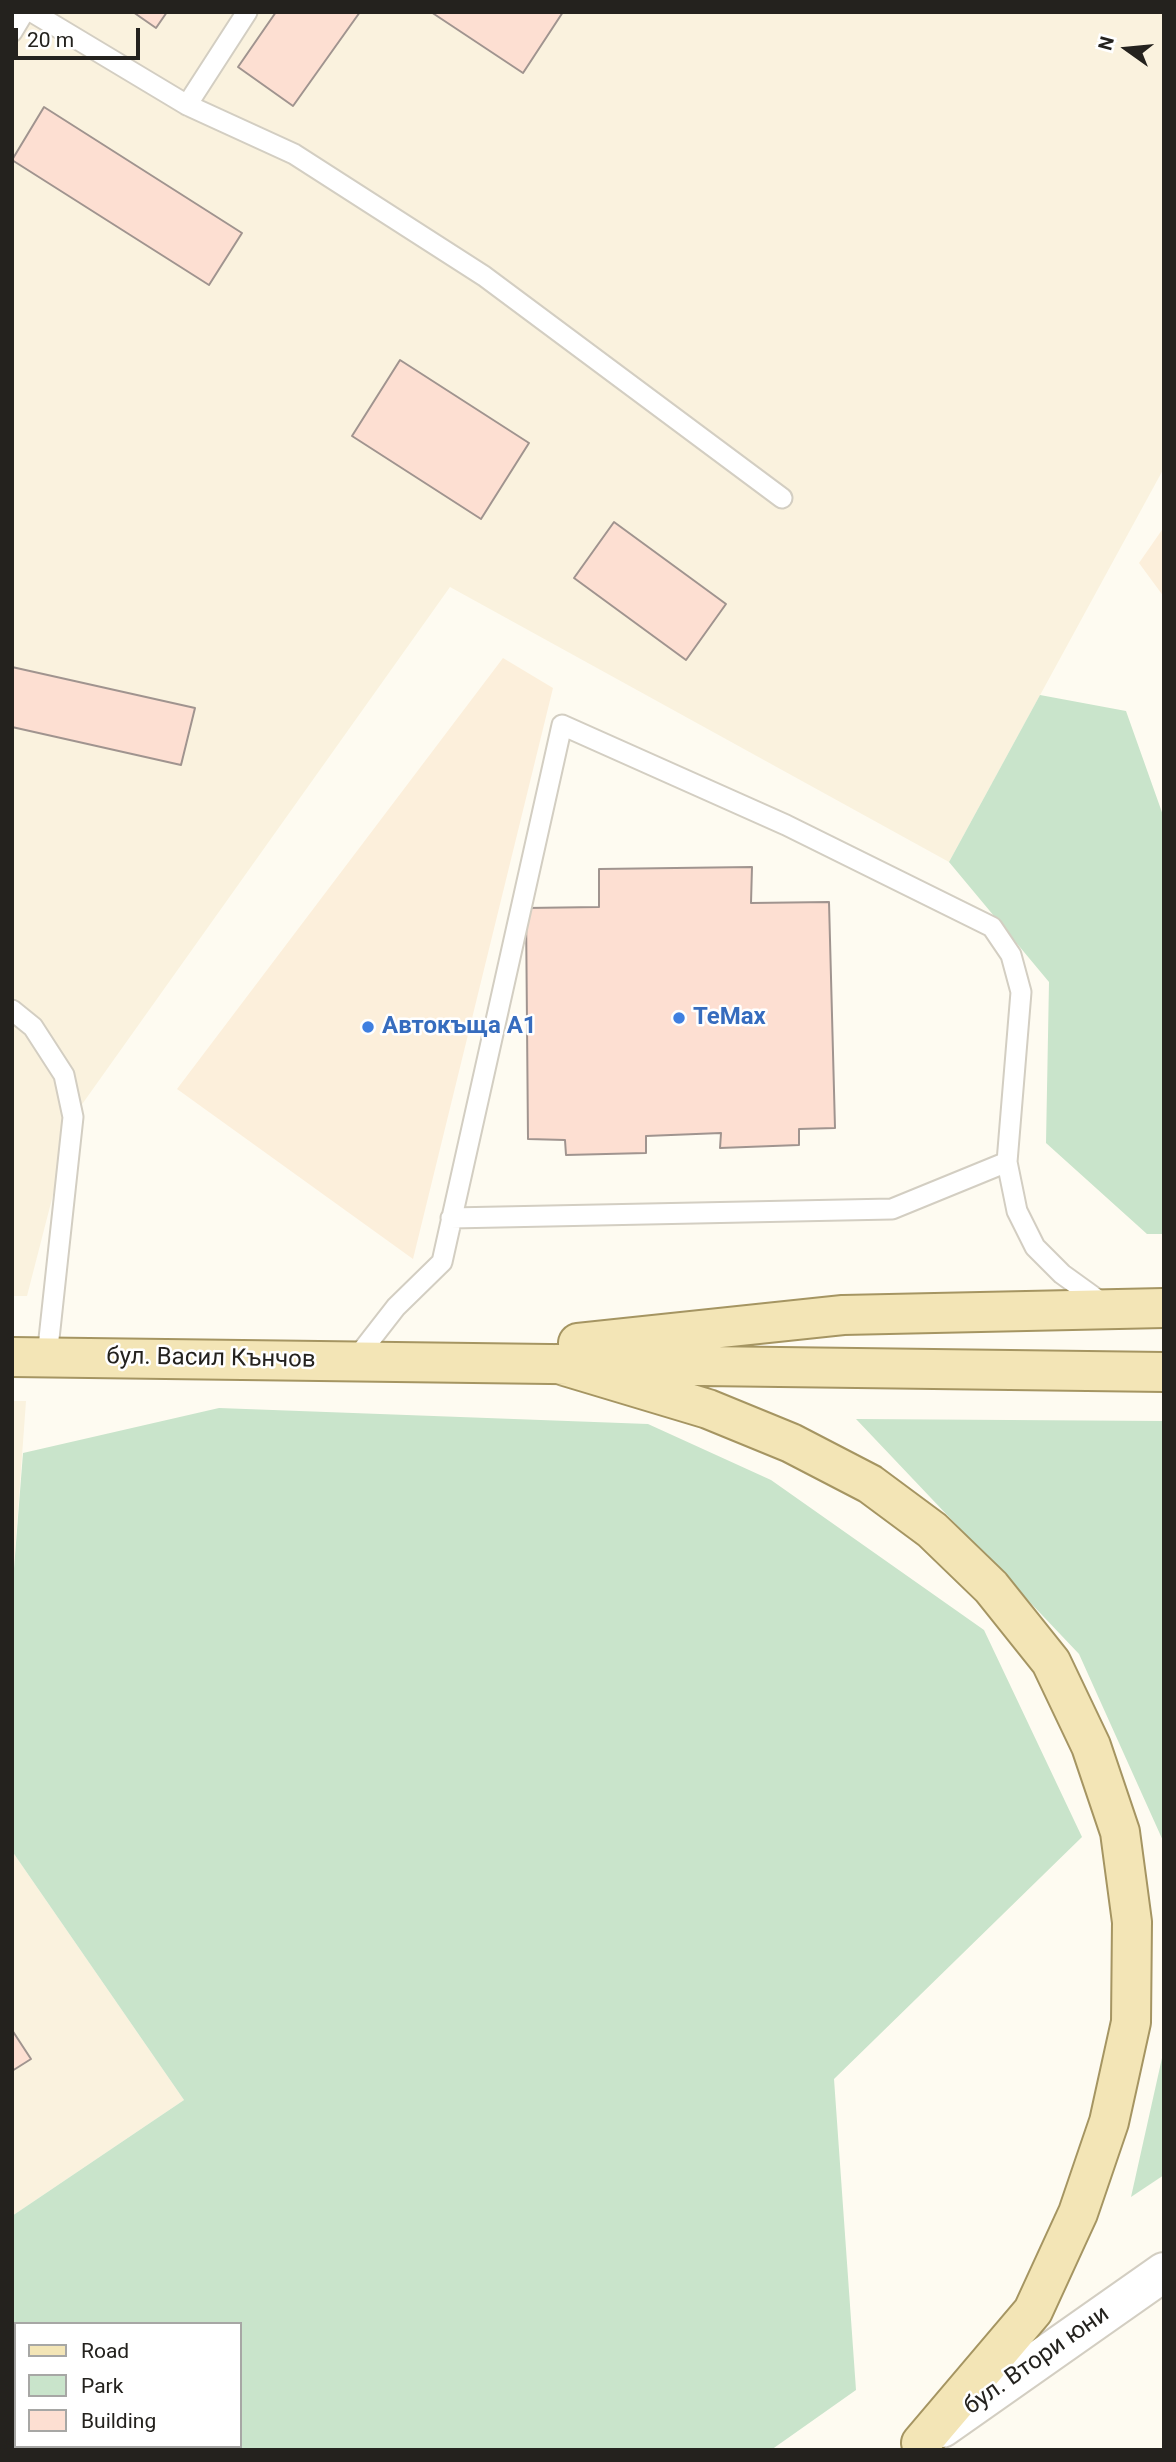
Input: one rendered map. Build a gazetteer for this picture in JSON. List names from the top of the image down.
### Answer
{
  "streets": {
    "main road": ["бул. Васил Кънчов"],
    "street": ["бул. Втори юни"]
  },
  "places": ["TeMax", "Автокъща А1"],
  "legend": ["Road", "Park", "Building"],
  "scale_bar": "20 m",
  "north": "left"
}
